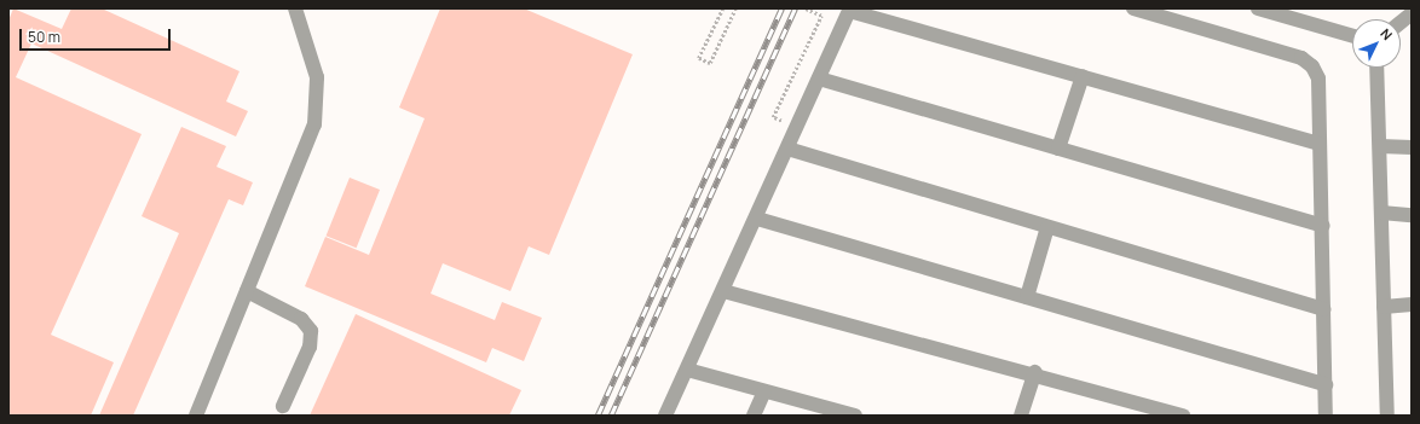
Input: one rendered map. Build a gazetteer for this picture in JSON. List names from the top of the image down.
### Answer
{
  "scale_bar": "50 m",
  "north": "top right"
}
